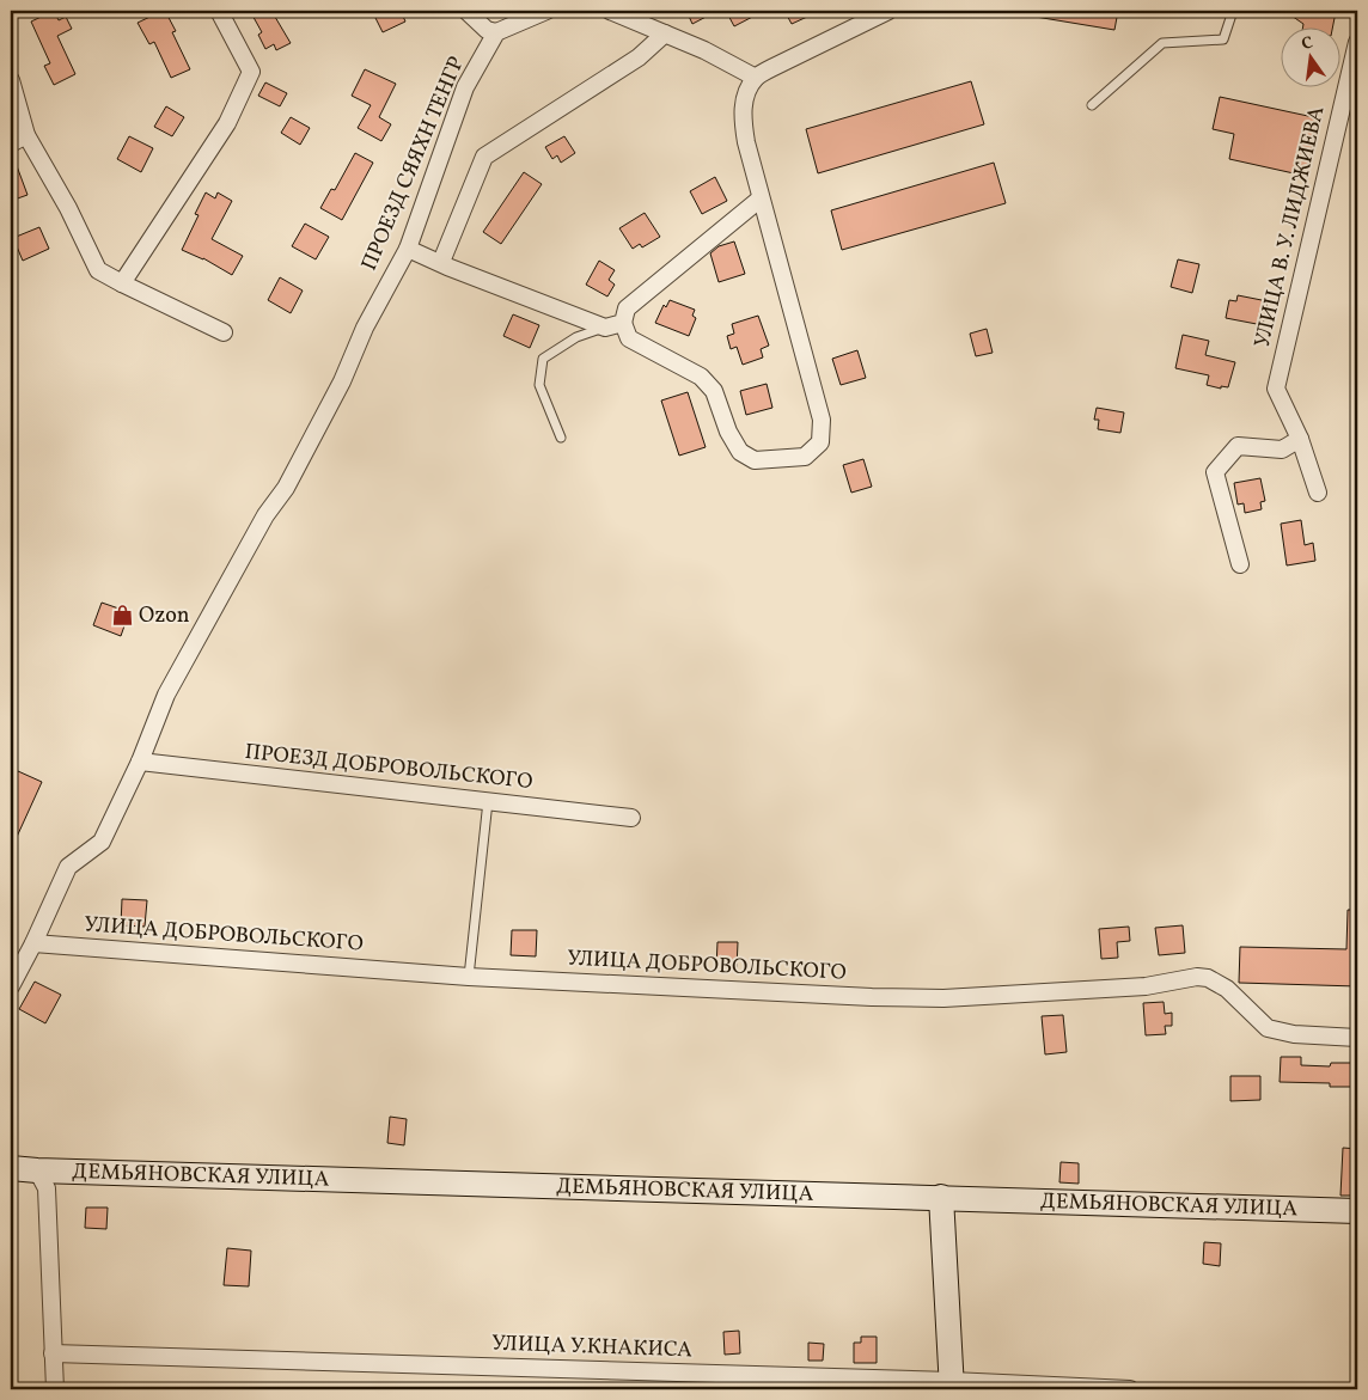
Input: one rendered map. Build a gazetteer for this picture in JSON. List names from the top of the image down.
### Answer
{
  "streets": {
    "street": [
      "ПРОЕЗД СЯЯХН ТЕНГР",
      "УЛИЦА В. У. ЛИДЖИЕВА",
      "ПРОЕЗД ДОБРОВОЛЬСКОГО",
      "УЛИЦА ДОБРОВОЛЬСКОГО",
      "ДЕМЬЯНОВСКАЯ УЛИЦА",
      "УЛИЦА У.КНАКИСА"
    ]
  },
  "crossings": [
    ["ПРОЕЗД СЯЯХН ТЕНГР", "ПРОЕЗД ДОБРОВОЛЬСКОГО"],
    ["ПРОЕЗД СЯЯХН ТЕНГР", "УЛИЦА ДОБРОВОЛЬСКОГО"]
  ],
  "places": {
    "shop": ["Ozon"]
  },
  "north": "top"
}
